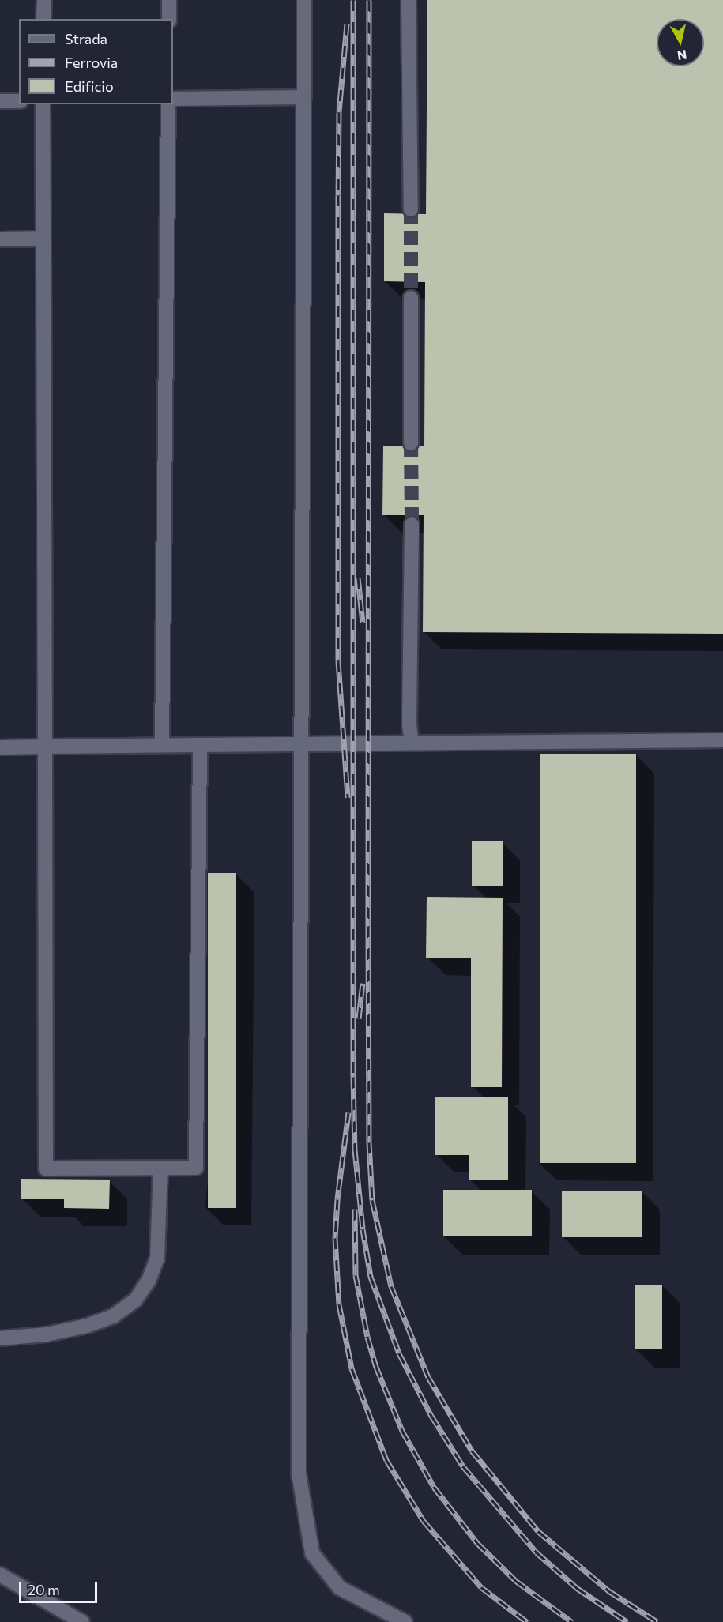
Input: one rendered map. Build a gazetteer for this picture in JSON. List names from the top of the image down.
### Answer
{
  "legend": ["Strada", "Ferrovia", "Edificio"],
  "scale_bar": "20 m",
  "north": "bottom"
}
